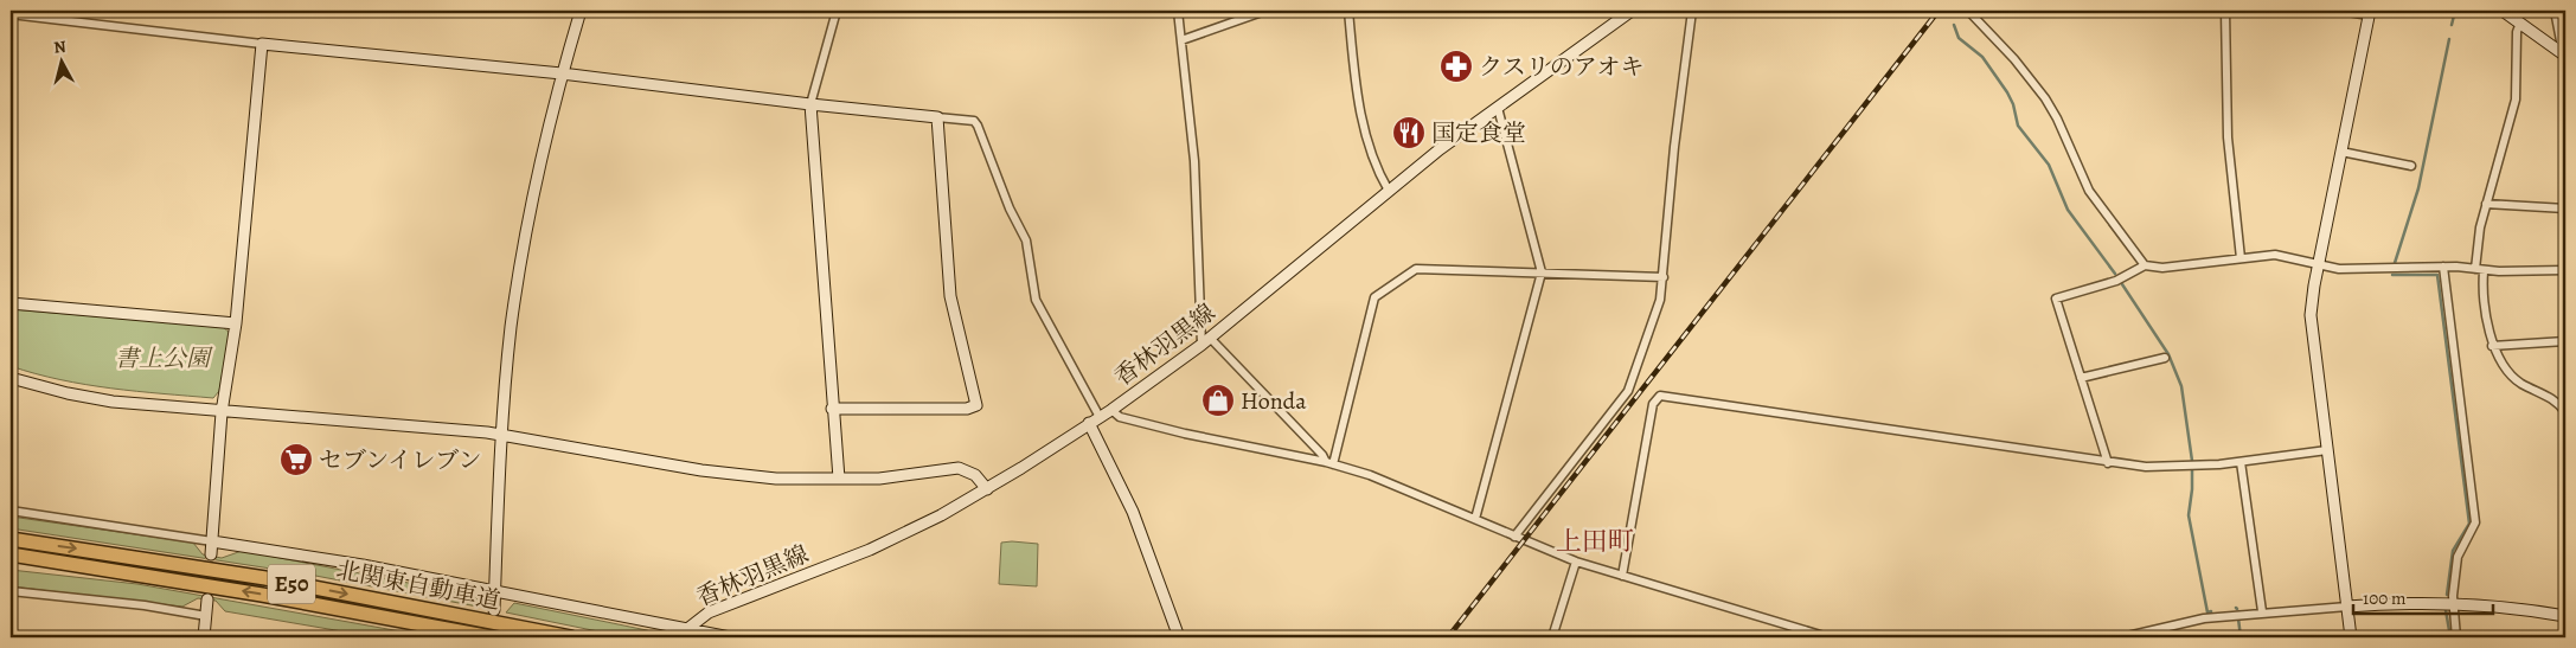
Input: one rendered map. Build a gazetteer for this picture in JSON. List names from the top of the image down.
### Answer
{
  "streets": {
    "highway": ["E50", "北関東自動車道"],
    "street": ["香林羽黒線"]
  },
  "districts": ["上田町"],
  "parks": ["書上公園"],
  "places": {
    "pharmacy": ["クスリのアオキ"],
    "restaurant": ["国定食堂"],
    "shop": ["Honda"],
    "supermarket": ["セブンイレブン"]
  },
  "scale_bar": "100 m",
  "north": "top"
}
